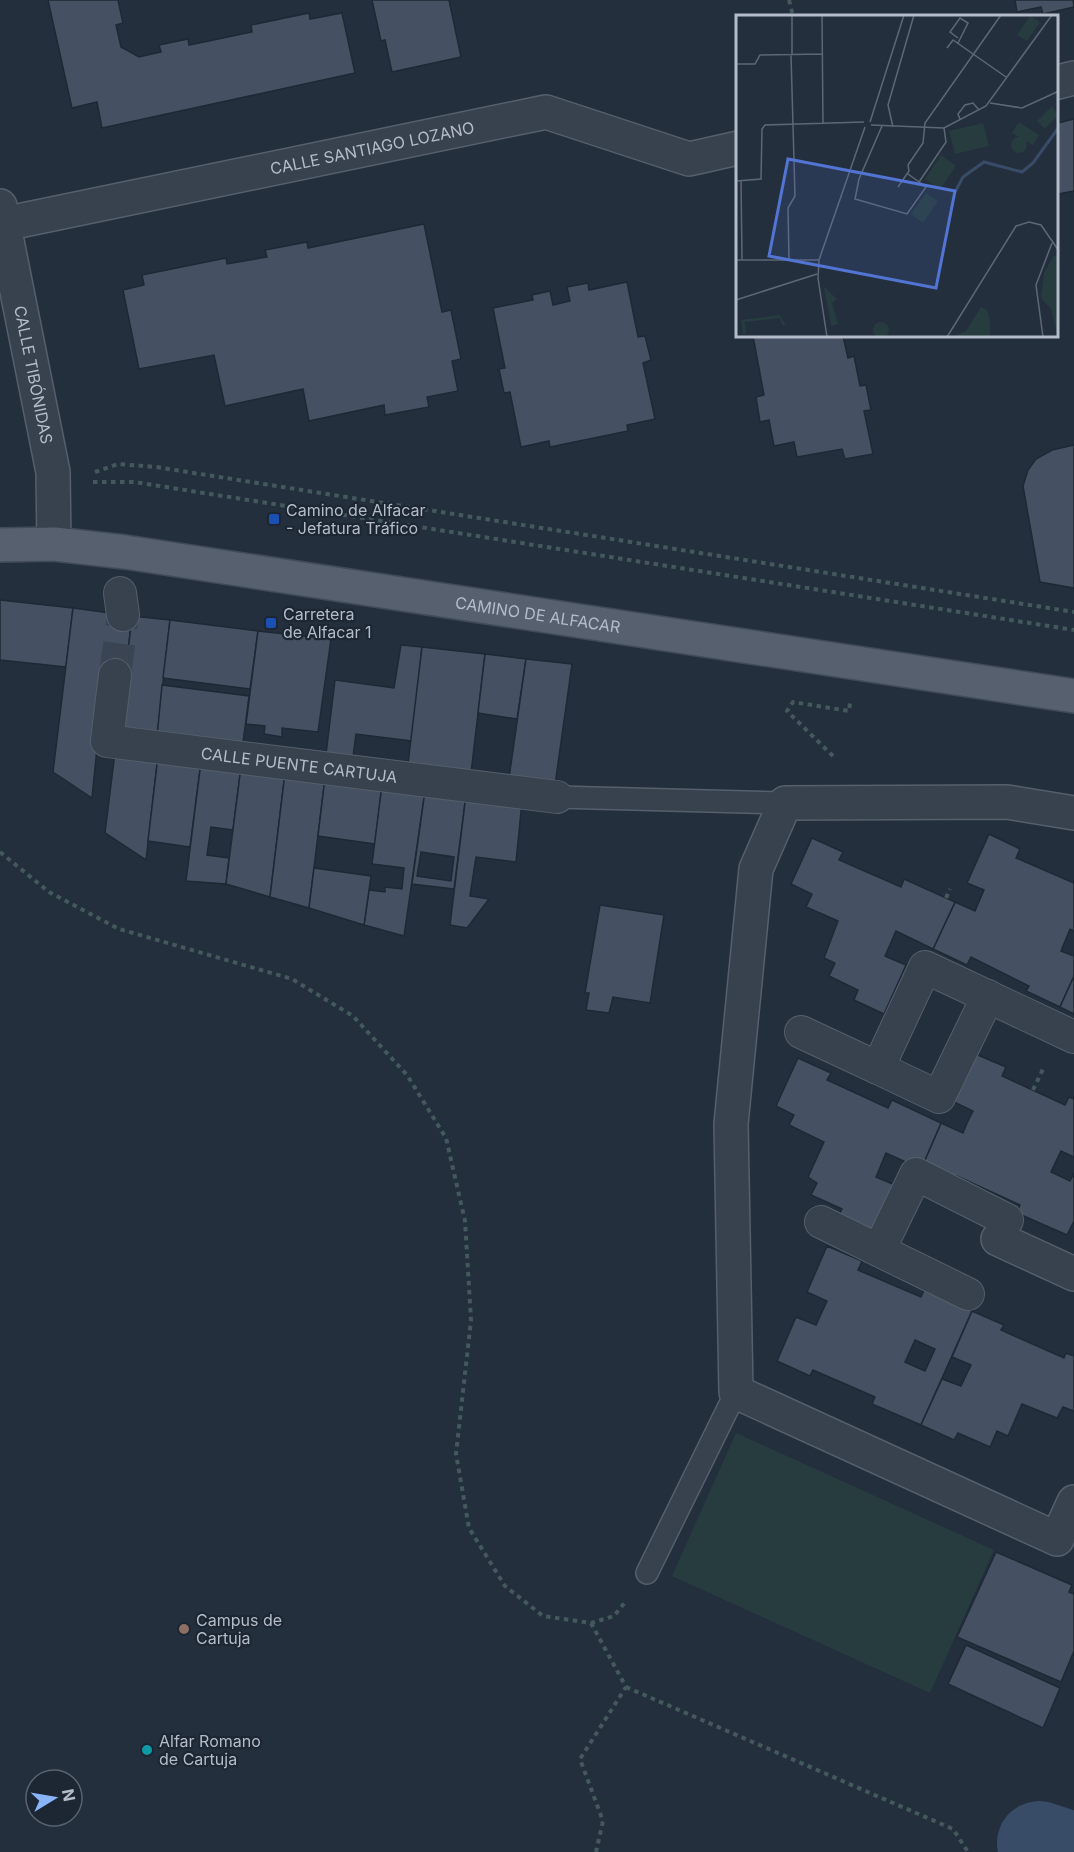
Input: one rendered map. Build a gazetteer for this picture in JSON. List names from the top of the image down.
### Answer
{
  "streets": {
    "main road": ["CAMINO DE ALFACAR"],
    "street": ["CALLE SANTIAGO LOZANO", "CALLE TIBÓNIDAS", "CALLE PUENTE CARTUJA"]
  },
  "crossings": [
    ["CALLE SANTIAGO LOZANO", "CALLE TIBÓNIDAS"],
    ["CALLE TIBÓNIDAS", "CAMINO DE ALFACAR"]
  ],
  "places": {
    "transit": ["Camino de Alfacar - Jefatura Tráfico", "Carretera de Alfacar 1"],
    "other": ["Campus de Cartuja", "Alfar Romano de Cartuja"]
  },
  "north": "right"
}
